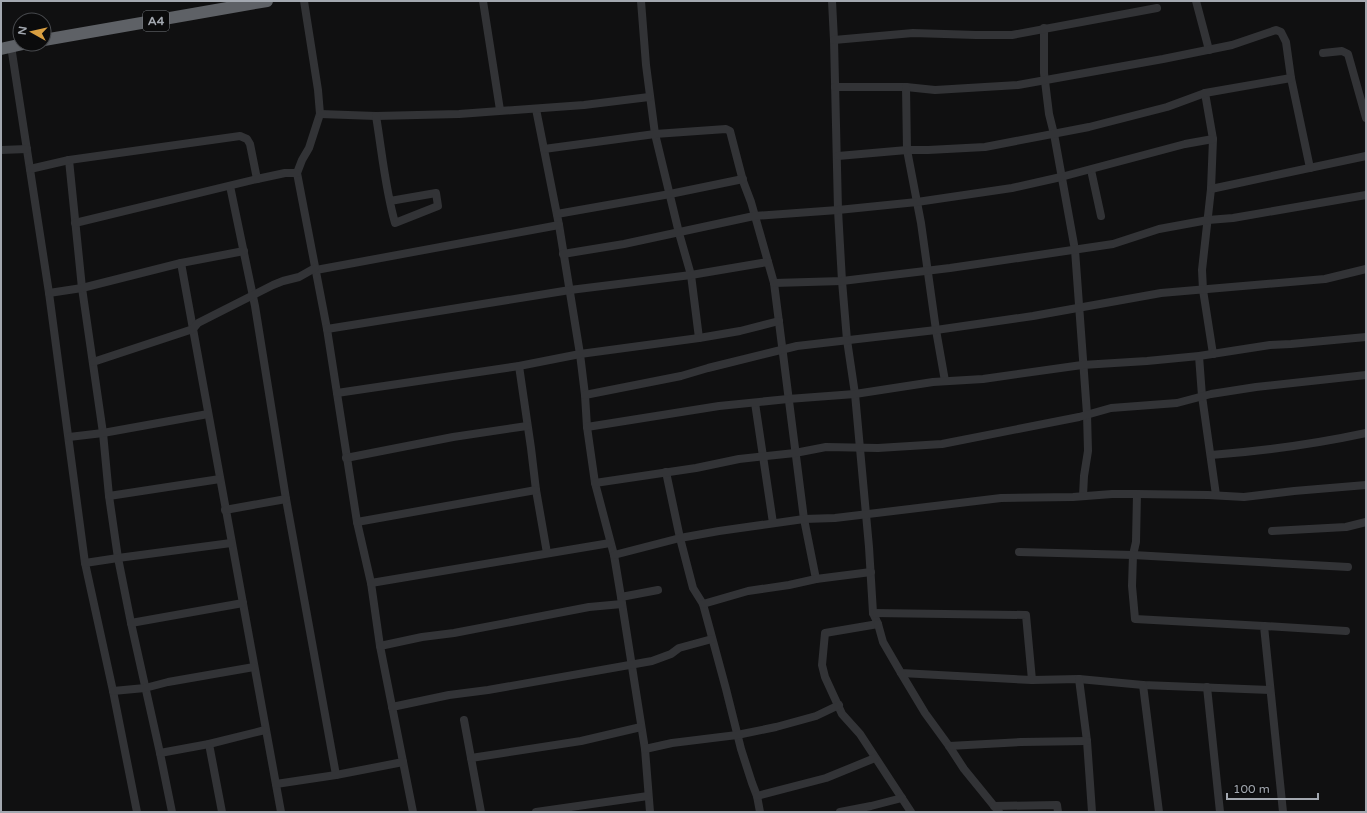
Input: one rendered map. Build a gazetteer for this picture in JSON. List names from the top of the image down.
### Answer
{
  "streets": {
    "highway": ["A4"]
  },
  "scale_bar": "100 m",
  "north": "left"
}
